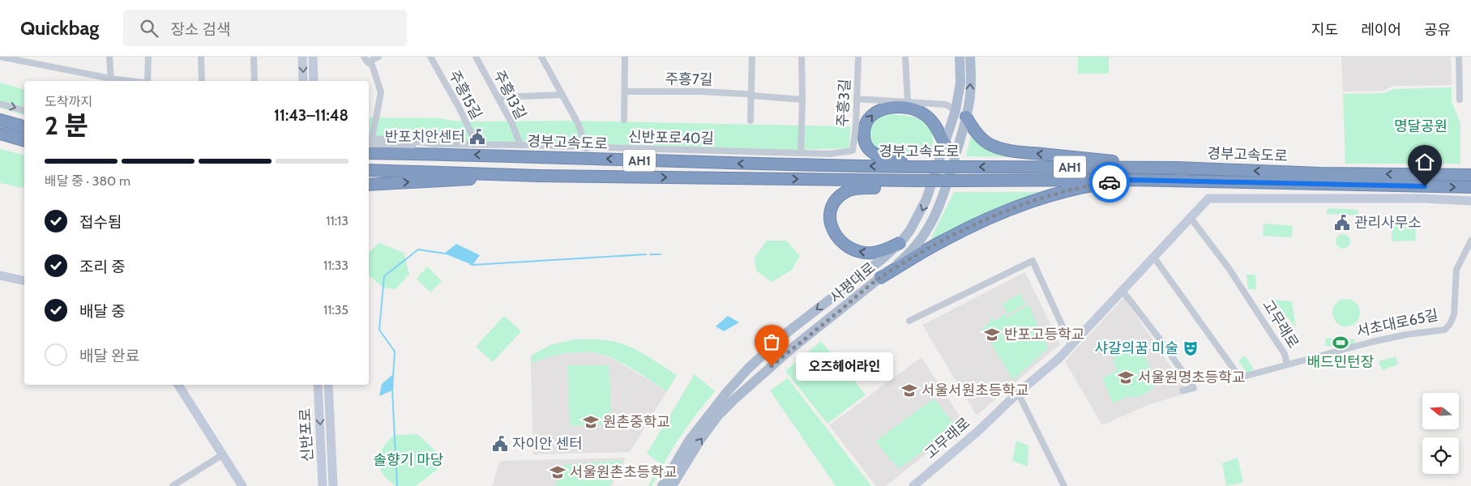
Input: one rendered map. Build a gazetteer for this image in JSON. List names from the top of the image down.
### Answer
{
  "streets": {
    "highway": ["경부고속도로", "AH1"],
    "main road": ["사평대로"],
    "street": [
      "주흥7길",
      "주흥15길",
      "주흥13길",
      "주흥3길",
      "신반포로40길",
      "서초대로65길",
      "고무래로",
      "신반포로"
    ]
  },
  "crossings": [
    ["주흥15길", "신반포로40길"],
    ["주흥13길", "신반포로40길"],
    ["주흥3길", "신반포로40길"],
    ["서초대로65길", "고무래로"]
  ],
  "parks": ["명달공원", "솔향기 마당"],
  "places": {
    "public building": ["반포치안센터", "관리사무소", "자이안 센터"],
    "school or university": [
      "반포고등학교",
      "서울원명초등학교",
      "서울서원초등학교",
      "원촌중학교",
      "서울원촌초등학교"
    ],
    "sports": ["배드민턴장"],
    "theatre": ["샤갈의꿈 미술"],
    "other": ["오즈헤어라인"]
  },
  "north": "left",
  "page": {
    "header": "Quickbag",
    "search": "장소 검색",
    "nav": ["지도", "레이어", "공유"],
    "heading": ["2 분", "도착까지", "11:43–11:48"],
    "bar": "배달 중 · 380 m",
    "list": [
      ["접수됨", "11:13"],
      ["조리 중", "11:33"],
      ["배달 중", "11:35"],
      "배달 완료"
    ],
    "bubble": "오즈헤어라인"
  }
}
